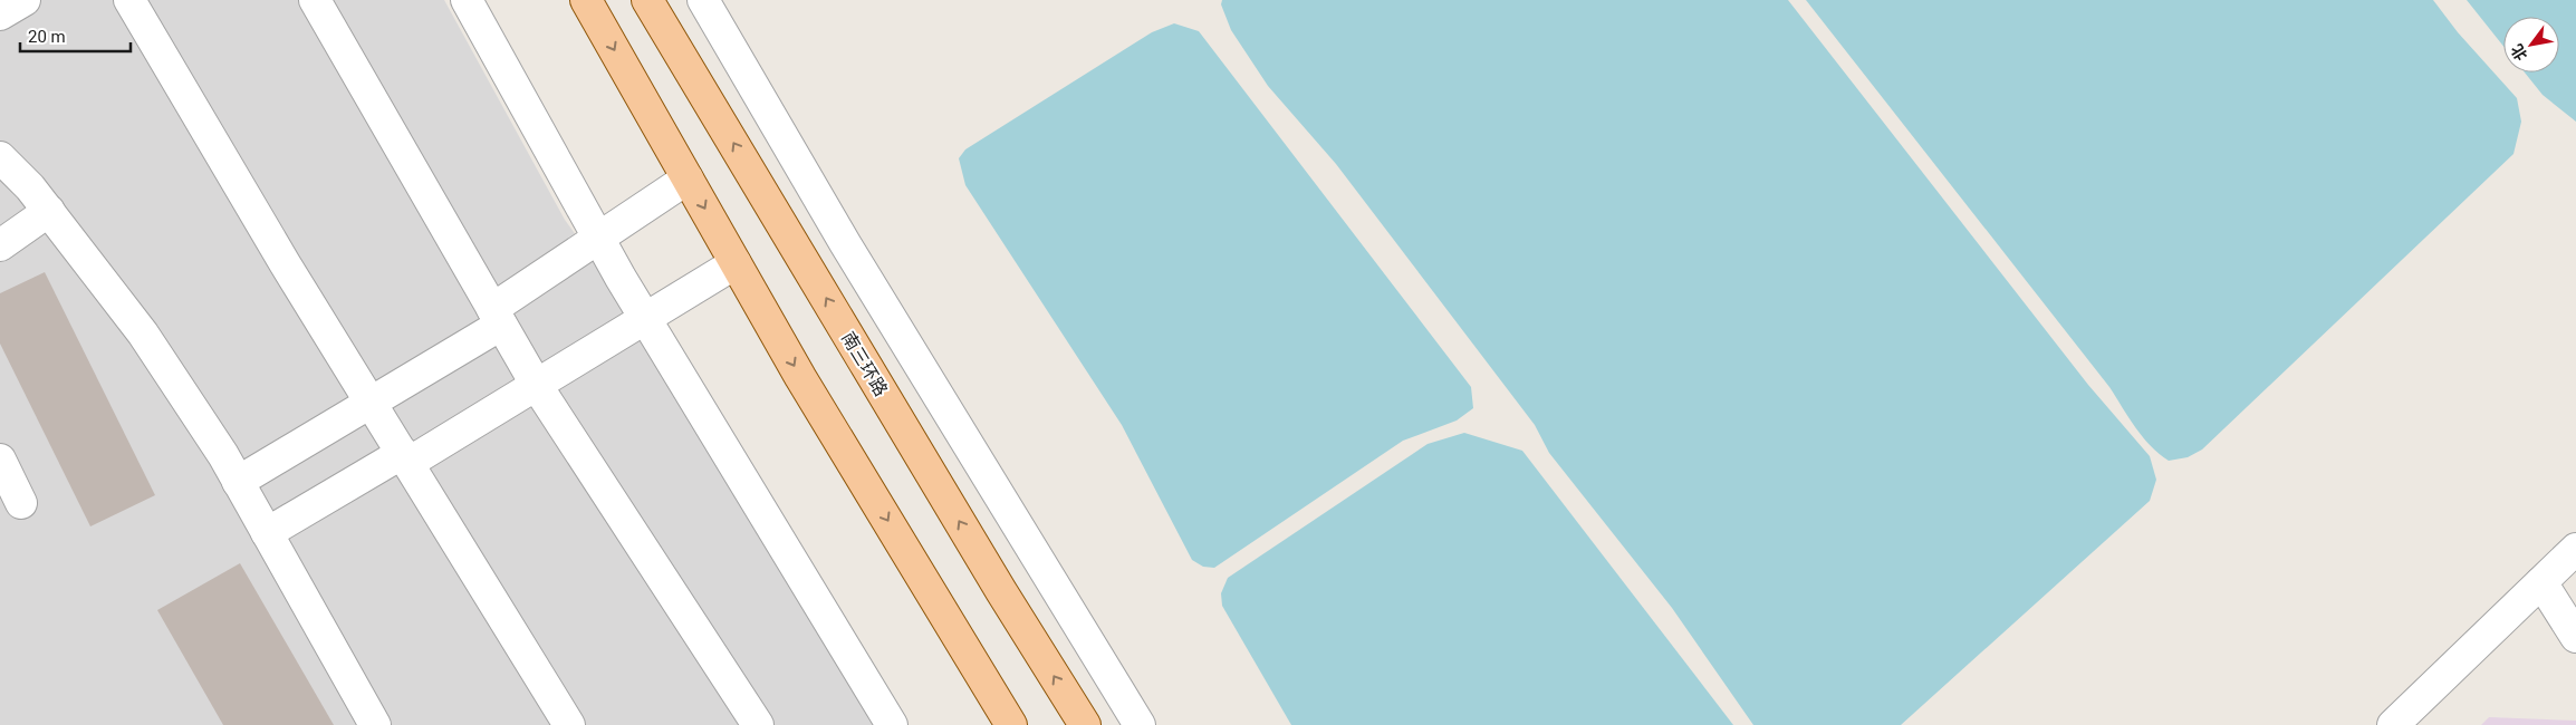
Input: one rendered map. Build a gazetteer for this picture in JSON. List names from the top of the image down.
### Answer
{
  "streets": {
    "main road": ["南三环路"]
  },
  "scale_bar": "20 m",
  "north": "bottom left"
}
